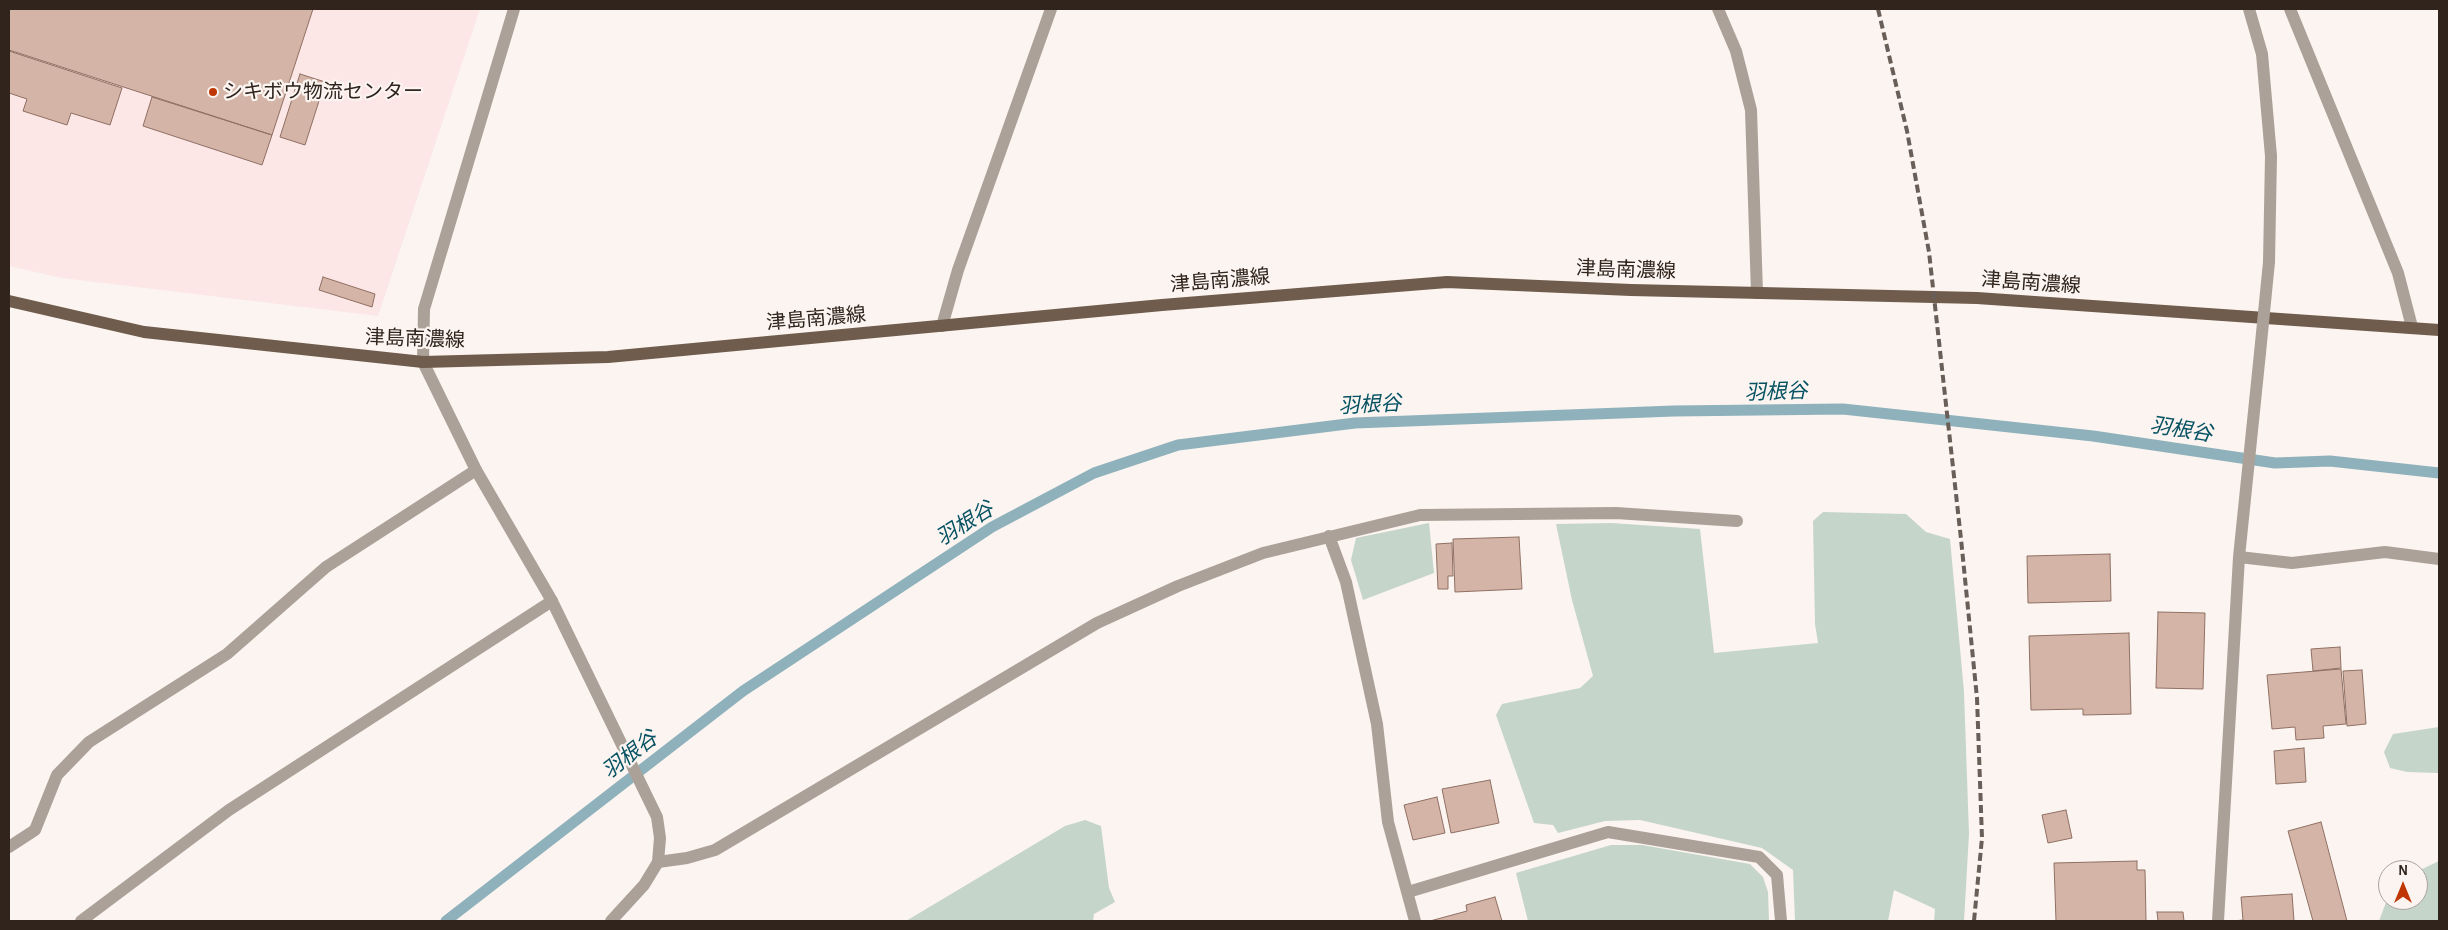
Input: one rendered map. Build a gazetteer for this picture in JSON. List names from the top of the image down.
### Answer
{
  "streets": {
    "main road": ["津島南濃線"]
  },
  "water": ["羽根谷"],
  "places": ["シキボウ物流センター"],
  "north": "top"
}
